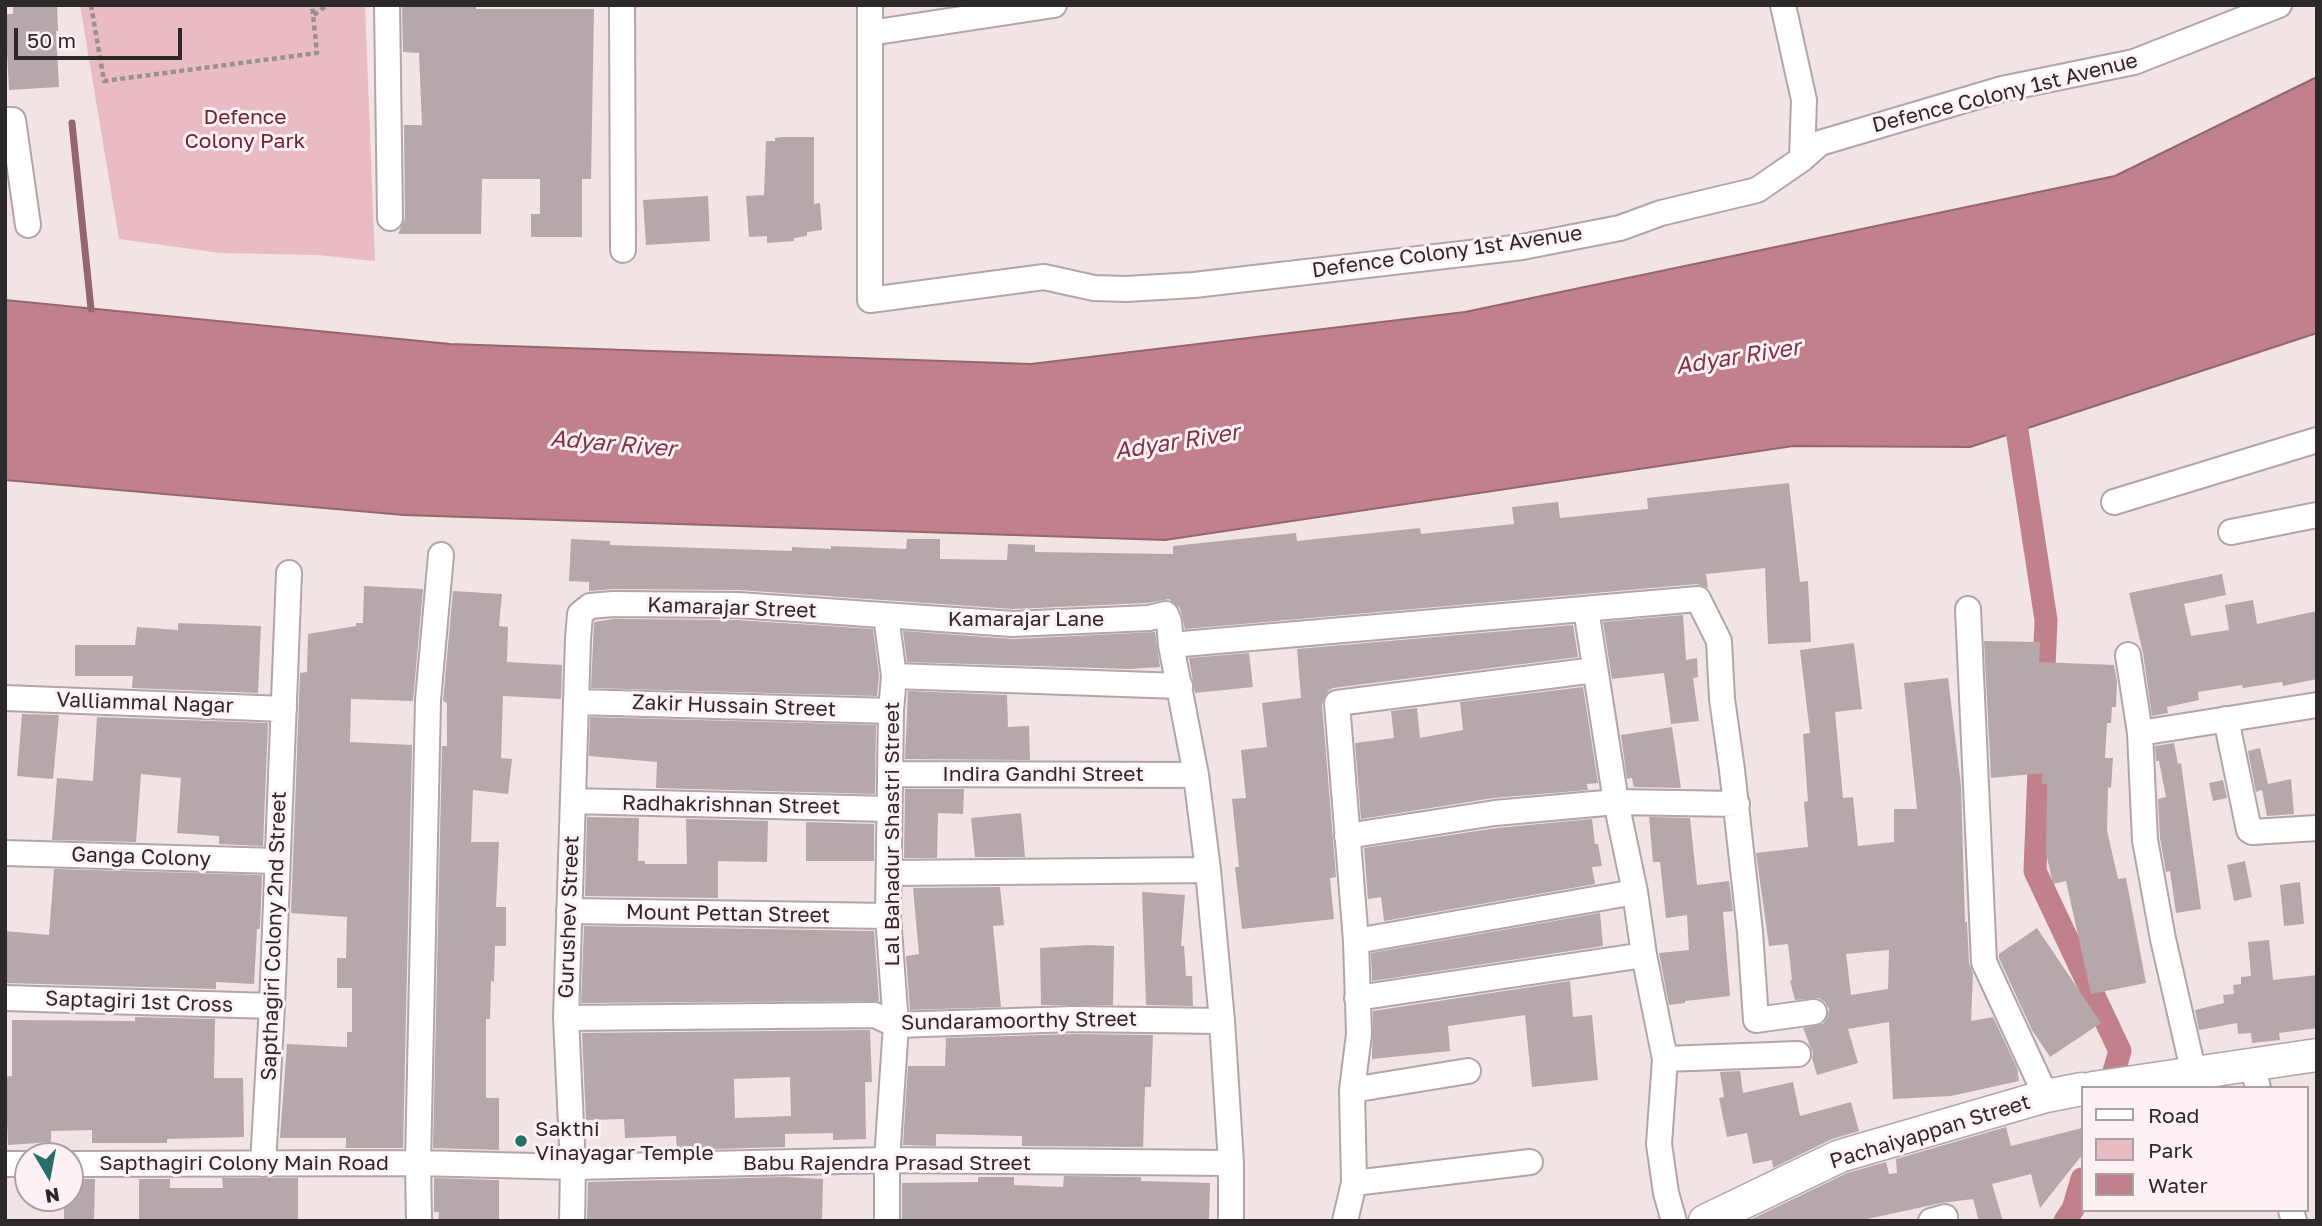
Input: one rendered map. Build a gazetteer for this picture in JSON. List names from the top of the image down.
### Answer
{
  "streets": {
    "main road": ["Pachaiyappan Street"],
    "street": [
      "Defence Colony 1st Avenue",
      "Kamarajar Street",
      "Kamarajar Lane",
      "Valliammal Nagar",
      "Zakir Hussain Street",
      "Indira Gandhi Street",
      "Radhakrishnan Street",
      "Lal Bahadur Shastri Street",
      "Ganga Colony",
      "Mount Pettan Street",
      "Gurushev Street",
      "Sapthagiri Colony 2nd Street",
      "Saptagiri 1st Cross",
      "Sundaramoorthy Street",
      "Sapthagiri Colony Main Road",
      "Babu Rajendra Prasad Street"
    ]
  },
  "crossings": [
    ["Kamarajar Street", "Kamarajar Lane"],
    ["Kamarajar Street", "Lal Bahadur Shastri Street"],
    ["Kamarajar Street", "Gurushev Street"],
    ["Kamarajar Lane", "Lal Bahadur Shastri Street"],
    ["Valliammal Nagar", "Sapthagiri Colony 2nd Street"],
    ["Zakir Hussain Street", "Lal Bahadur Shastri Street"],
    ["Zakir Hussain Street", "Gurushev Street"],
    ["Indira Gandhi Street", "Lal Bahadur Shastri Street"],
    ["Radhakrishnan Street", "Lal Bahadur Shastri Street"],
    ["Radhakrishnan Street", "Gurushev Street"],
    ["Lal Bahadur Shastri Street", "Mount Pettan Street"],
    ["Lal Bahadur Shastri Street", "Sundaramoorthy Street"],
    ["Lal Bahadur Shastri Street", "Babu Rajendra Prasad Street"],
    ["Ganga Colony", "Sapthagiri Colony 2nd Street"],
    ["Mount Pettan Street", "Gurushev Street"],
    ["Gurushev Street", "Sundaramoorthy Street"],
    ["Gurushev Street", "Babu Rajendra Prasad Street"],
    ["Sapthagiri Colony 2nd Street", "Saptagiri 1st Cross"],
    ["Sapthagiri Colony 2nd Street", "Sapthagiri Colony Main Road"],
    ["Sapthagiri Colony Main Road", "Babu Rajendra Prasad Street"]
  ],
  "water": ["Adyar River"],
  "parks": ["Defence Colony Park"],
  "places": ["Sakthi Vinayagar Temple"],
  "legend": ["Road", "Park", "Water"],
  "scale_bar": "50 m",
  "north": "bottom"
}
